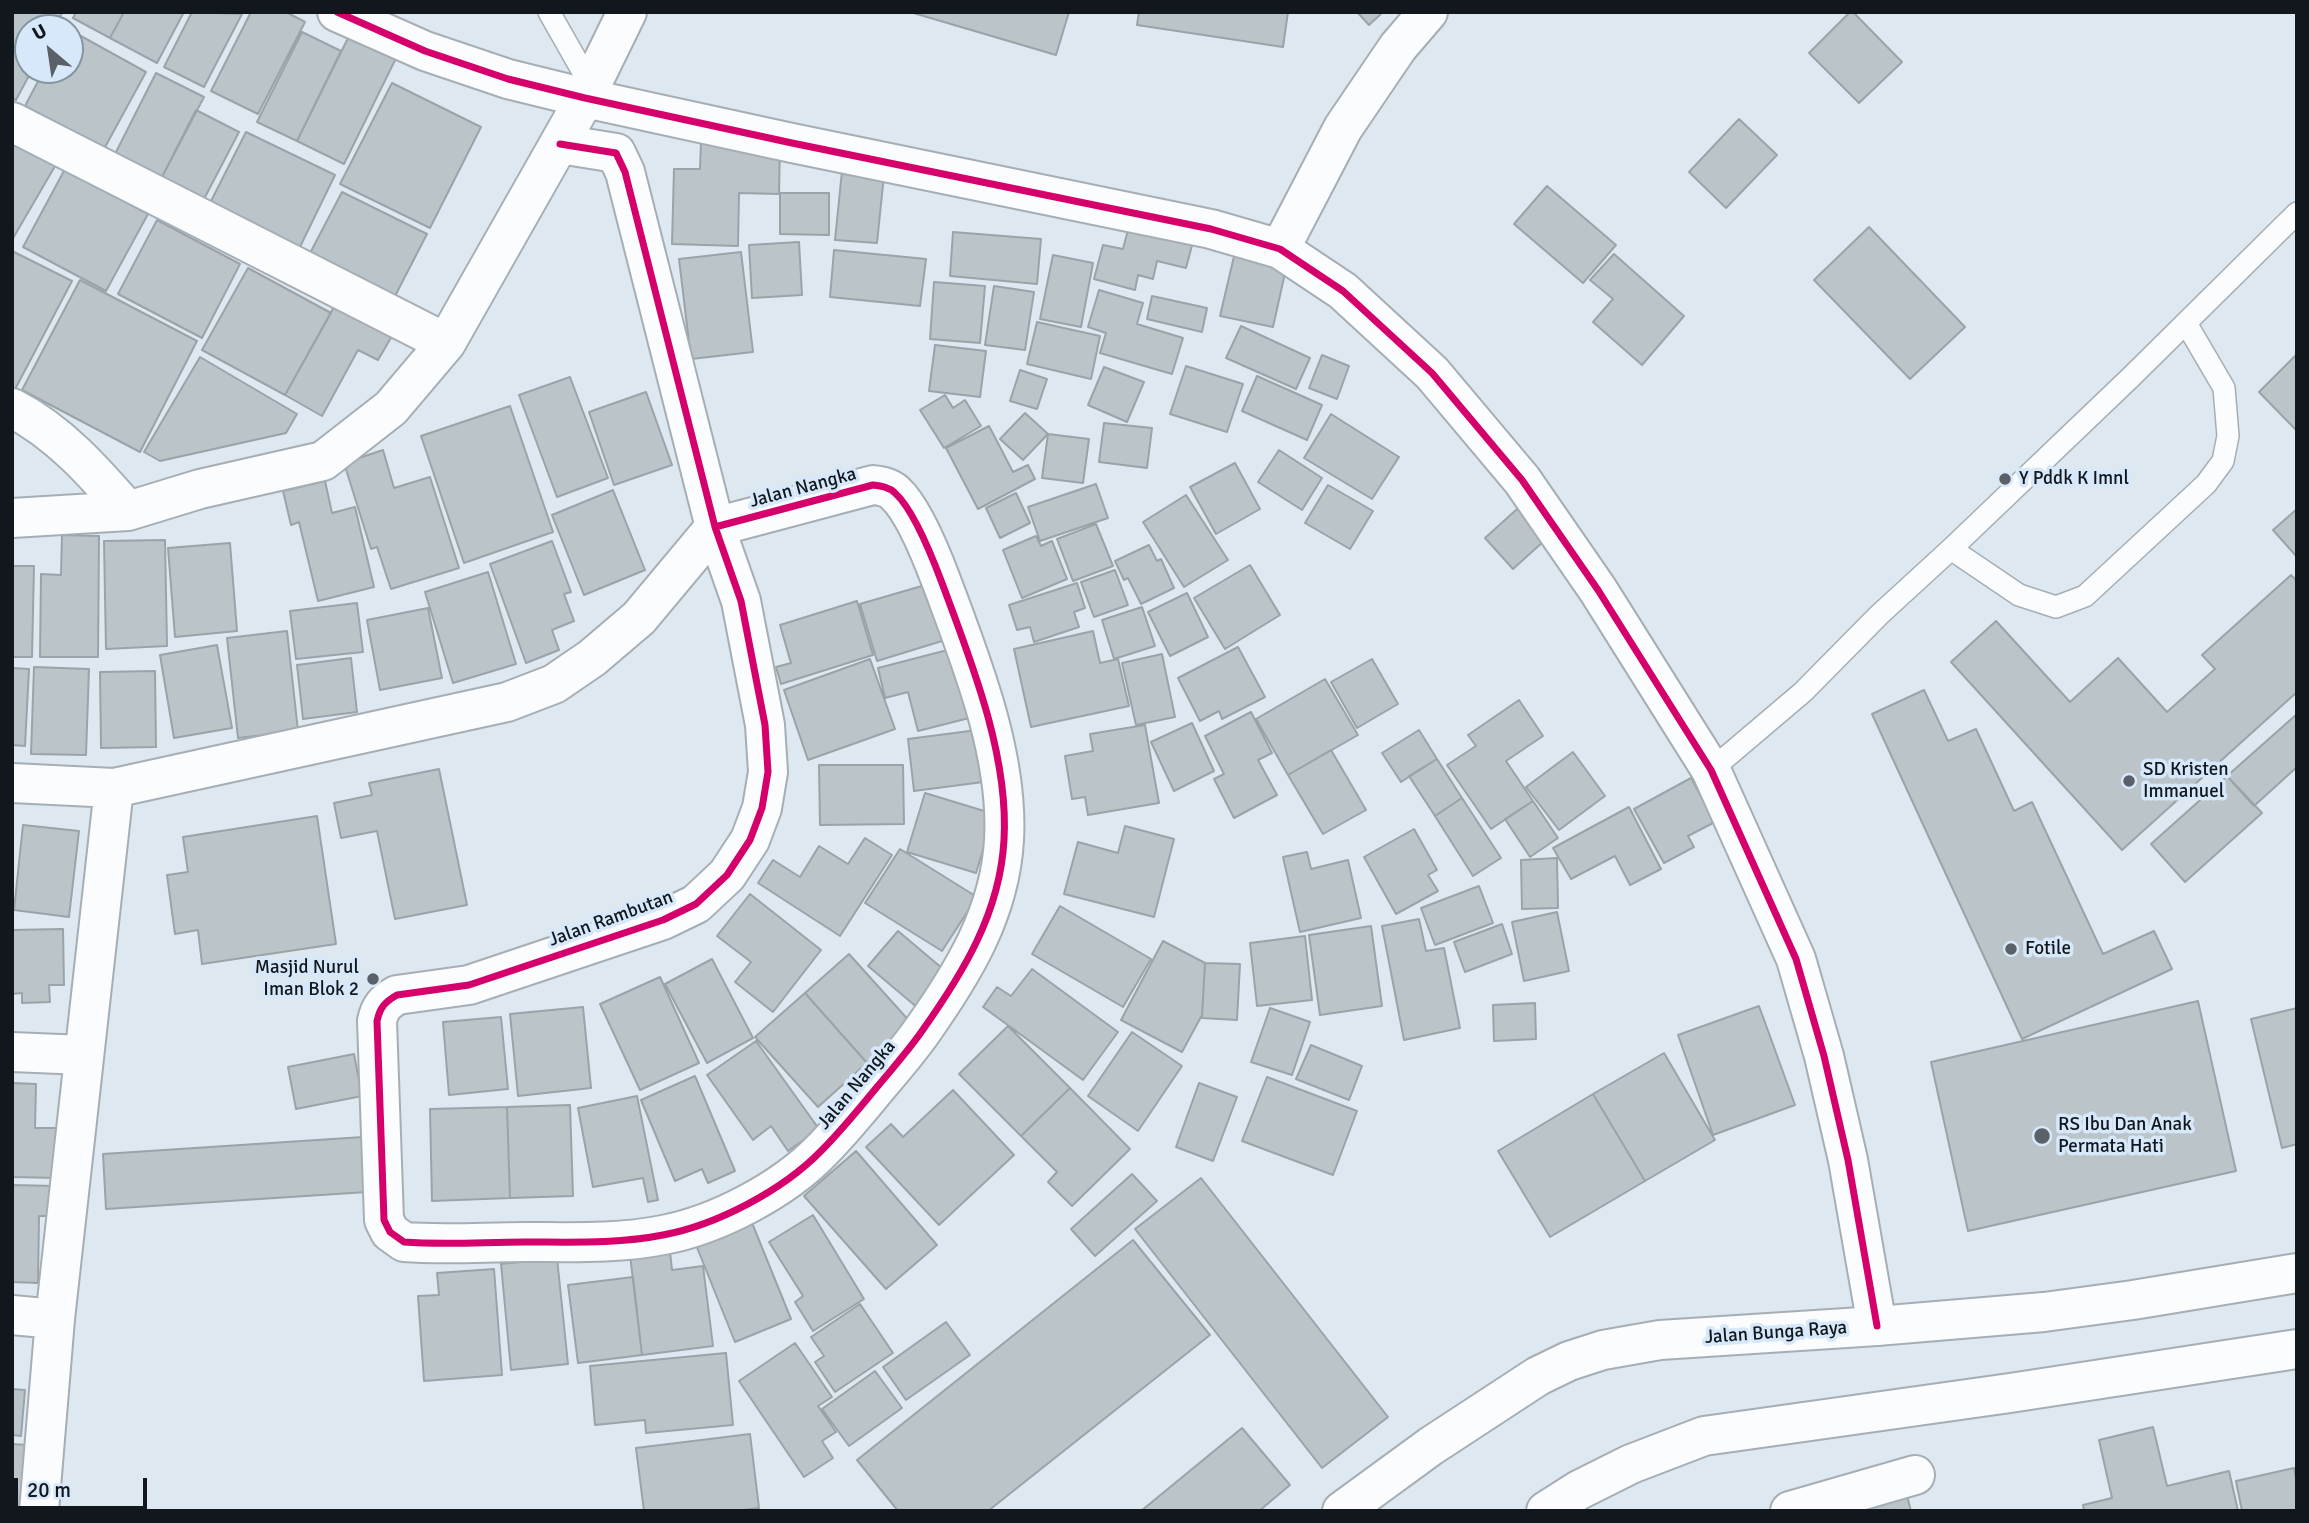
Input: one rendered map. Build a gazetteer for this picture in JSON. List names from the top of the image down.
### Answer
{
  "streets": {
    "street": ["Jalan Nangka", "Jalan Rambutan", "Jalan Bunga Raya"]
  },
  "crossings": [
    ["Jalan Nangka", "Jalan Rambutan"]
  ],
  "places": [
    "Y Pddk K Imnl",
    "SD Kristen Immanuel",
    "Fotile",
    "Masjid Nurul Iman Blok 2",
    "RS Ibu Dan Anak Permata Hati"
  ],
  "scale_bar": "20 m",
  "north": "top left"
}
